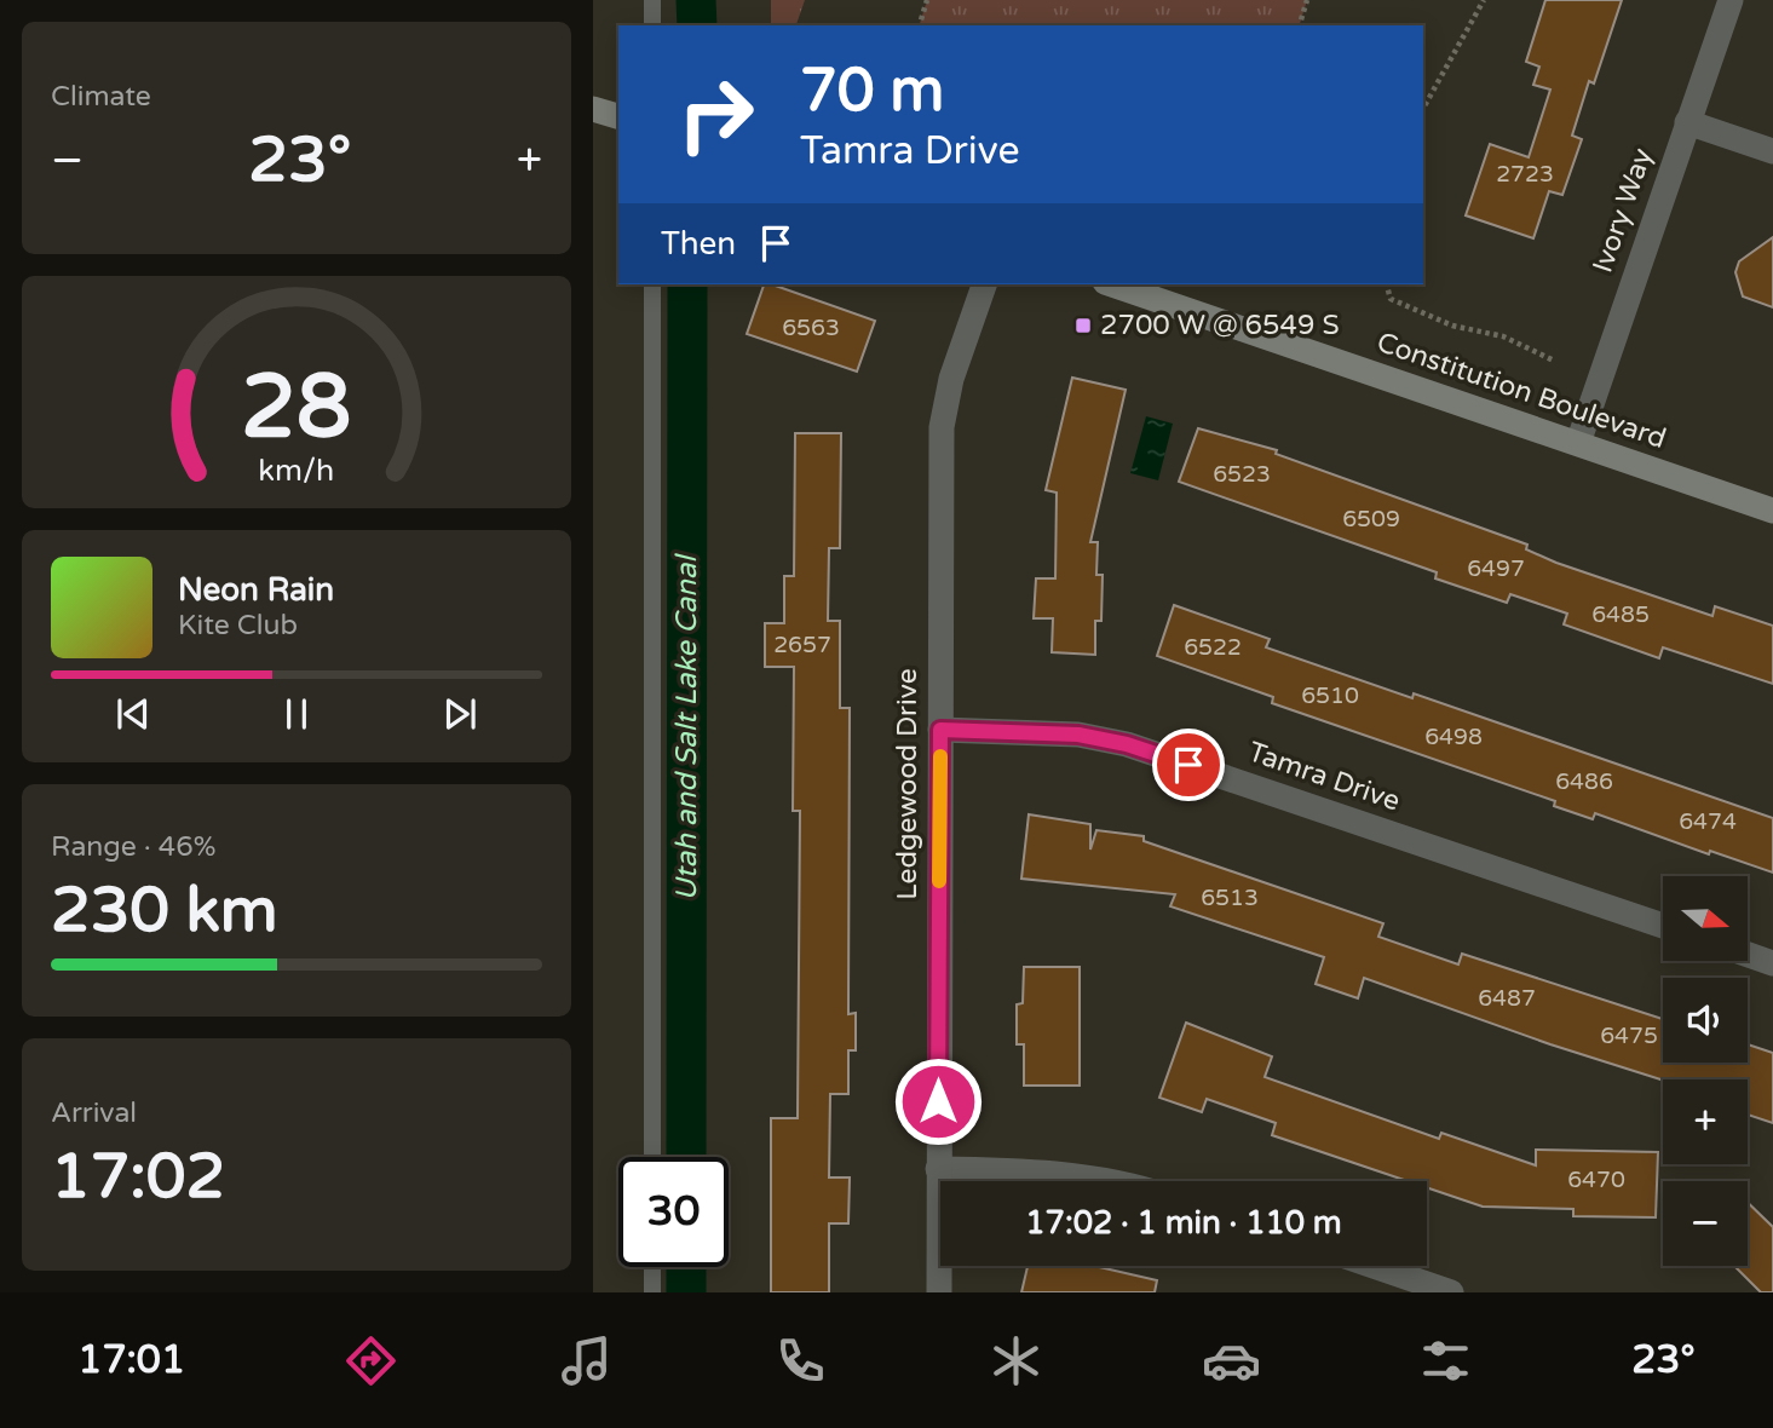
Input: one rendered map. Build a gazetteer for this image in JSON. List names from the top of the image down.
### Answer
{
  "streets": {
    "main road": ["Constitution Boulevard"],
    "street": ["Ivory Way", "Tamra Drive", "Ledgewood Drive"]
  },
  "crossings": [
    ["Ivory Way", "Constitution Boulevard"],
    ["Tamra Drive", "Ledgewood Drive"]
  ],
  "water": ["Utah and Salt Lake Canal"],
  "places": {
    "transit": ["2700 W @ 6549 S"]
  },
  "house_numbers": [
    "2723",
    "6563",
    "6523",
    "6509",
    "6497",
    "6485",
    "2657",
    "6522",
    "6510",
    "6498",
    "6486",
    "6474",
    "6513",
    "6487",
    "6475",
    "6470"
  ],
  "north": "right",
  "page": {
    "tile": [
      "Climate",
      ["Range · 46%", "230 km"],
      ["Arrival", "17:02"]
    ],
    "turn": ["70 m", "Tamra Drive"],
    "heat": ["−", "23°", "+"],
    "then": "Then",
    "song": ["Neon Rain", "Kite Club"],
    "map_buttons": ["+", "−"],
    "limit": "30",
    "trip": "17:02 · 1 min · 110 m",
    "tabs": ["17:01", "23°"],
    "gauge": ["28", "km/h"]
  }
}
